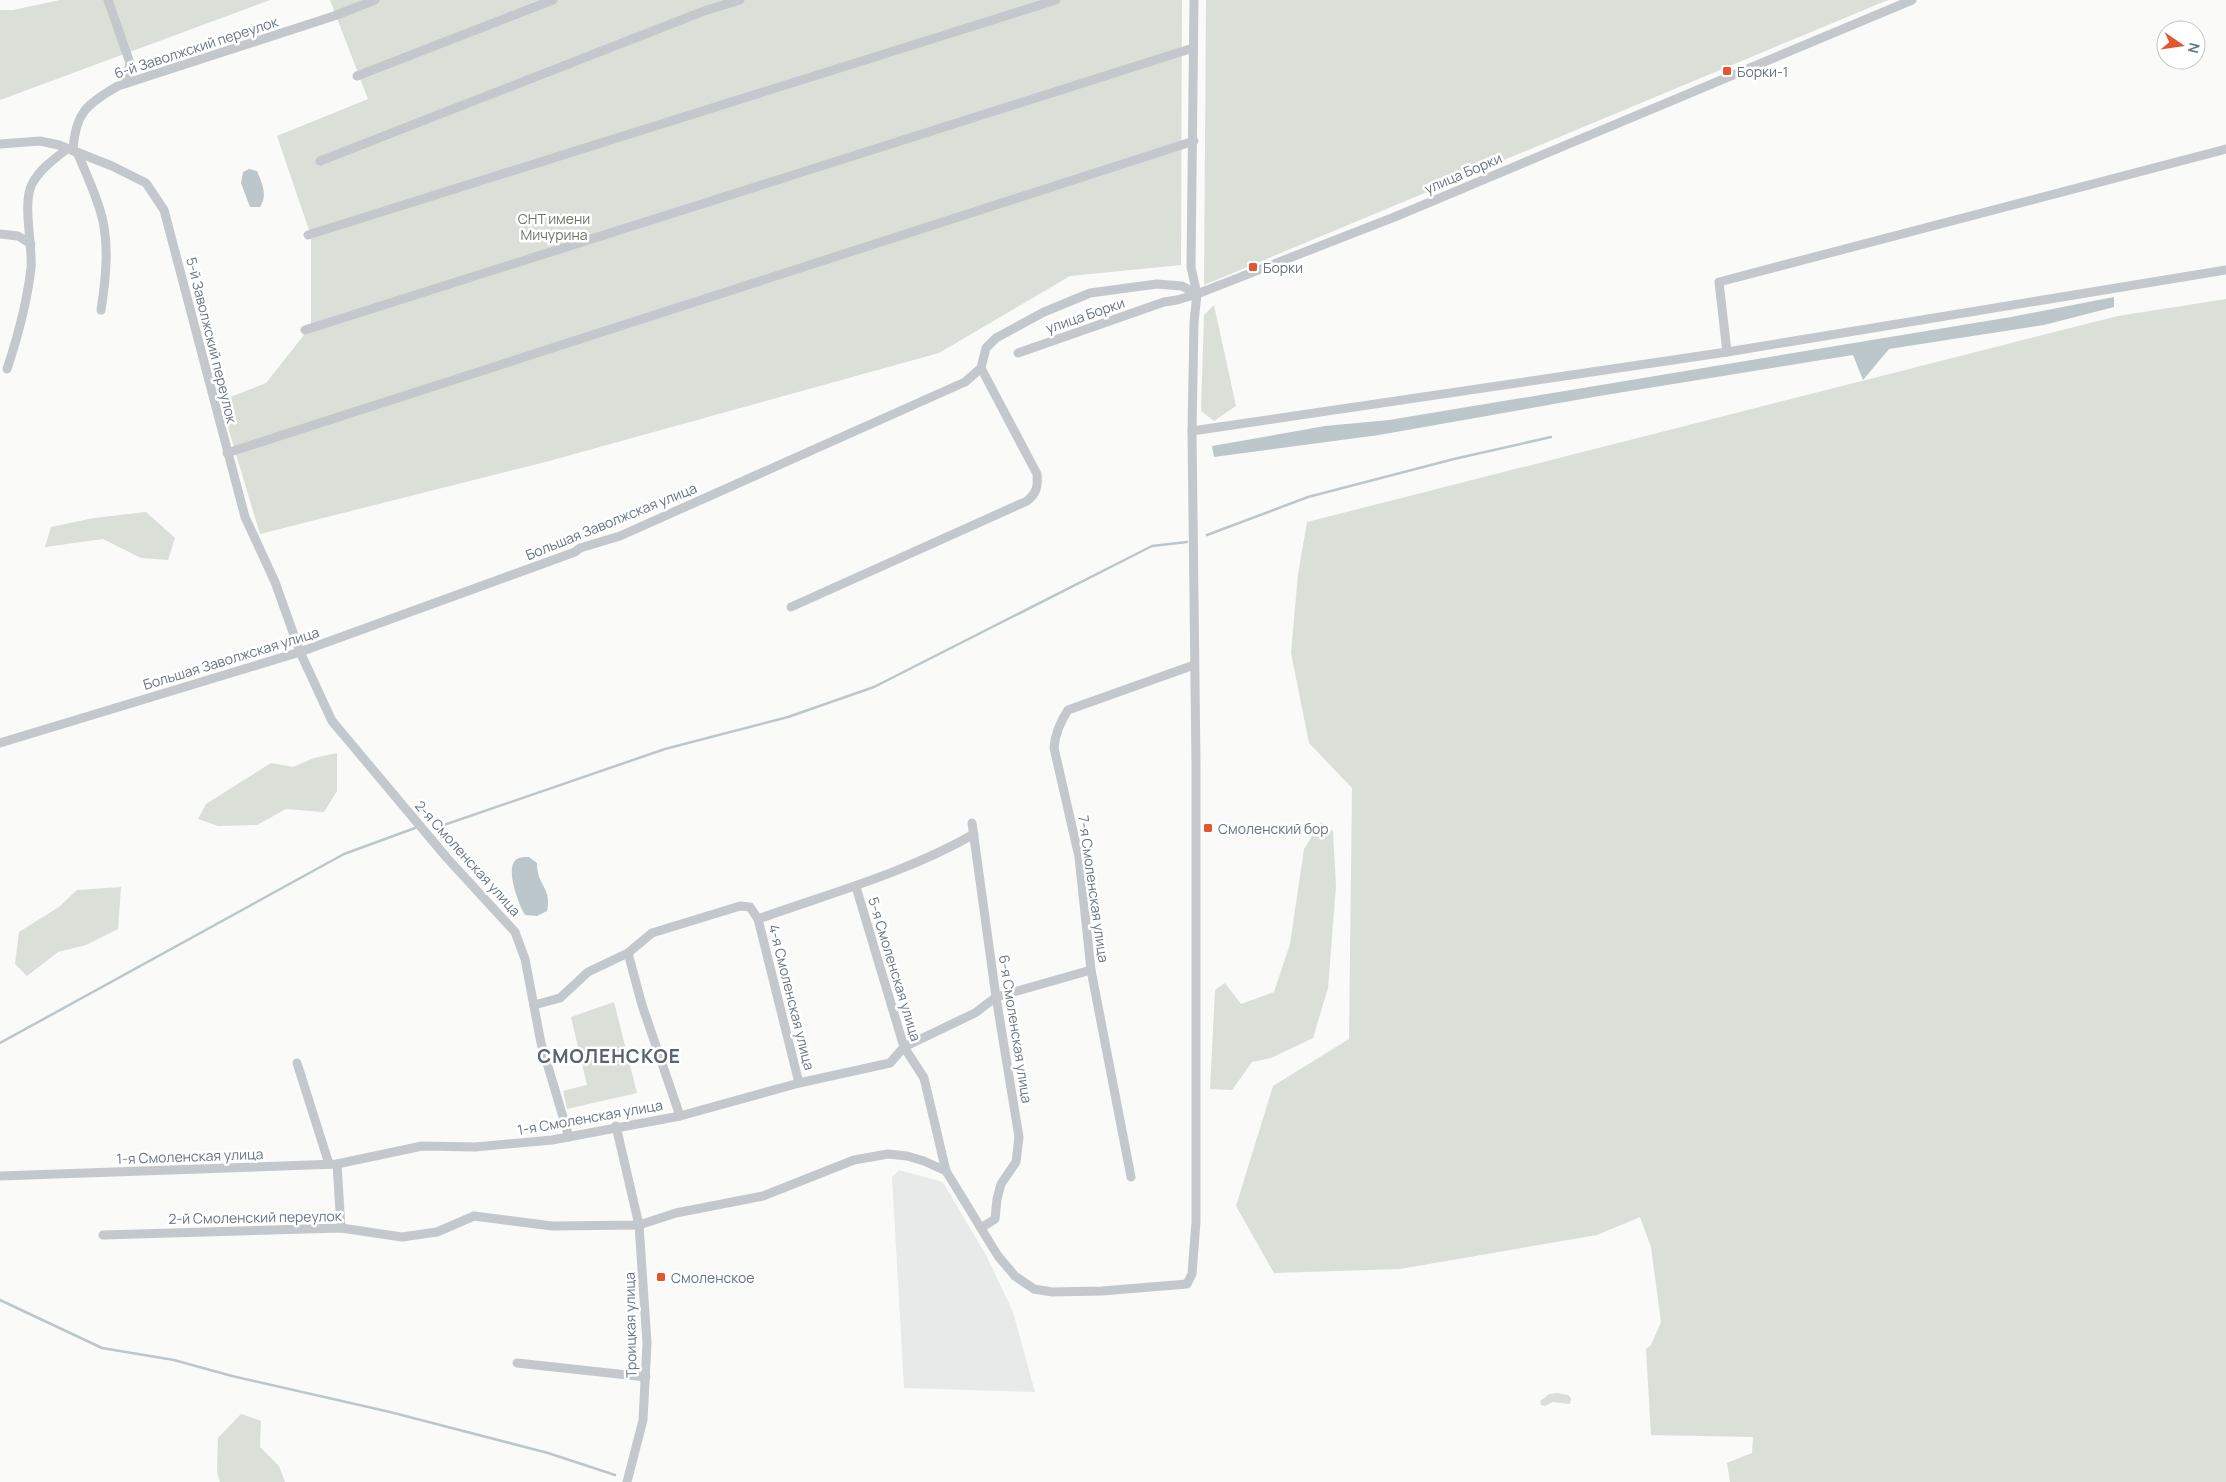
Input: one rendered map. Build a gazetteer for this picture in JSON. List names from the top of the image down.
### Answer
{
  "streets": {
    "street": [
      "6-й Заволжский переулок",
      "улица Борки",
      "5-й Заволжский переулок",
      "Большая Заволжская улица",
      "2-я Смоленская улица",
      "7-я Смоленская улица",
      "5-я Смоленская улица",
      "4-я Смоленская улица",
      "6-я Смоленская улица",
      "1-я Смоленская улица",
      "2-й Смоленский переулок",
      "Троицкая улица"
    ]
  },
  "crossings": [
    ["6-й Заволжский переулок", "5-й Заволжский переулок"],
    ["5-й Заволжский переулок", "Большая Заволжская улица"],
    ["5-й Заволжский переулок", "2-я Смоленская улица"],
    ["Большая Заволжская улица", "2-я Смоленская улица"],
    ["2-я Смоленская улица", "1-я Смоленская улица"],
    ["5-я Смоленская улица", "1-я Смоленская улица"],
    ["5-я Смоленская улица", "2-й Смоленский переулок"],
    ["4-я Смоленская улица", "1-я Смоленская улица"],
    ["6-я Смоленская улица", "1-я Смоленская улица"],
    ["2-й Смоленский переулок", "Троицкая улица"]
  ],
  "districts": ["СМОЛЕНСКОЕ"],
  "parks": ["СНТ имени Мичурина"],
  "places": {
    "transit": [
      "Борки-1",
      "Борки",
      "Смоленский бор",
      "Смоленское"
    ]
  },
  "north": "right"
}
